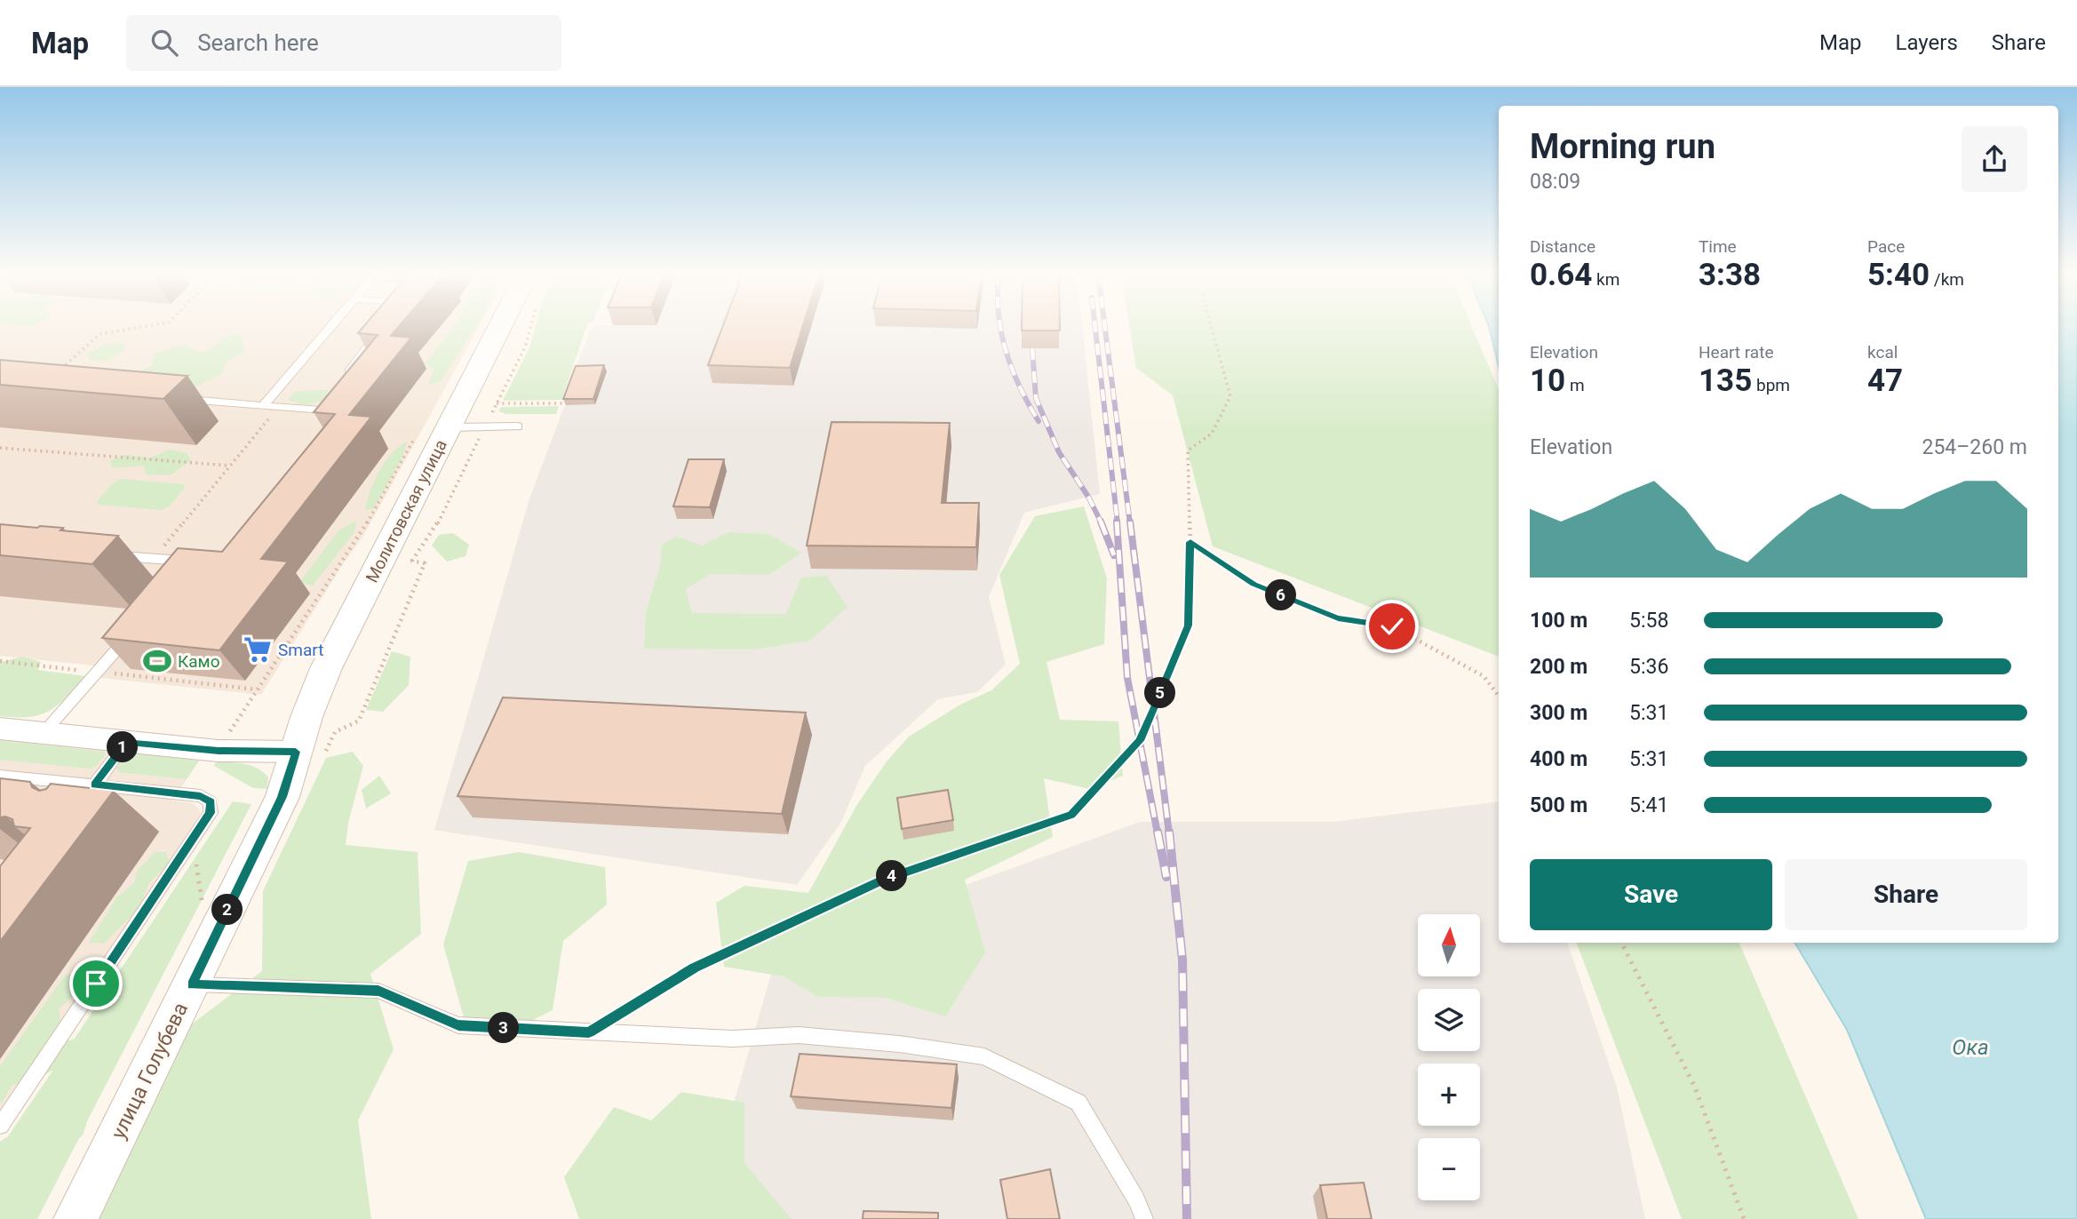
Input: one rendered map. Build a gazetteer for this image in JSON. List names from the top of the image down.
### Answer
{
  "streets": {
    "street": ["Молитовская улица", "улица Голубева"]
  },
  "crossings": [
    ["Молитовская улица", "улица Голубева"]
  ],
  "water": ["Ока"],
  "places": {
    "supermarket": ["Smart"],
    "sports": ["Камо"]
  },
  "north": "top",
  "page": {
    "header": "Map",
    "search": "Search here",
    "nav": ["Map", "Layers", "Share"],
    "heading": ["Morning run", "08:09"],
    "stats": [
      ["Distance", "0.64 km"],
      ["Time", "3:38"],
      ["Pace", "5:40 /km"],
      ["Elevation", "10 m"],
      ["Heart rate", "135 bpm"],
      ["kcal", "47"]
    ],
    "chart": ["Elevation", "254–260 m"],
    "pins": [
      "6",
      "5",
      "1",
      "4",
      "2",
      "3"
    ],
    "list": [
      {
        "name": "100 m",
        "note": "5:58"
      },
      {
        "name": "200 m",
        "note": "5:36"
      },
      {
        "name": "300 m",
        "note": "5:31"
      },
      {
        "name": "400 m",
        "note": "5:31"
      },
      {
        "name": "500 m",
        "note": "5:41"
      }
    ],
    "buttons": ["Save", "Share"],
    "map_buttons": ["+", "−"]
  }
}
